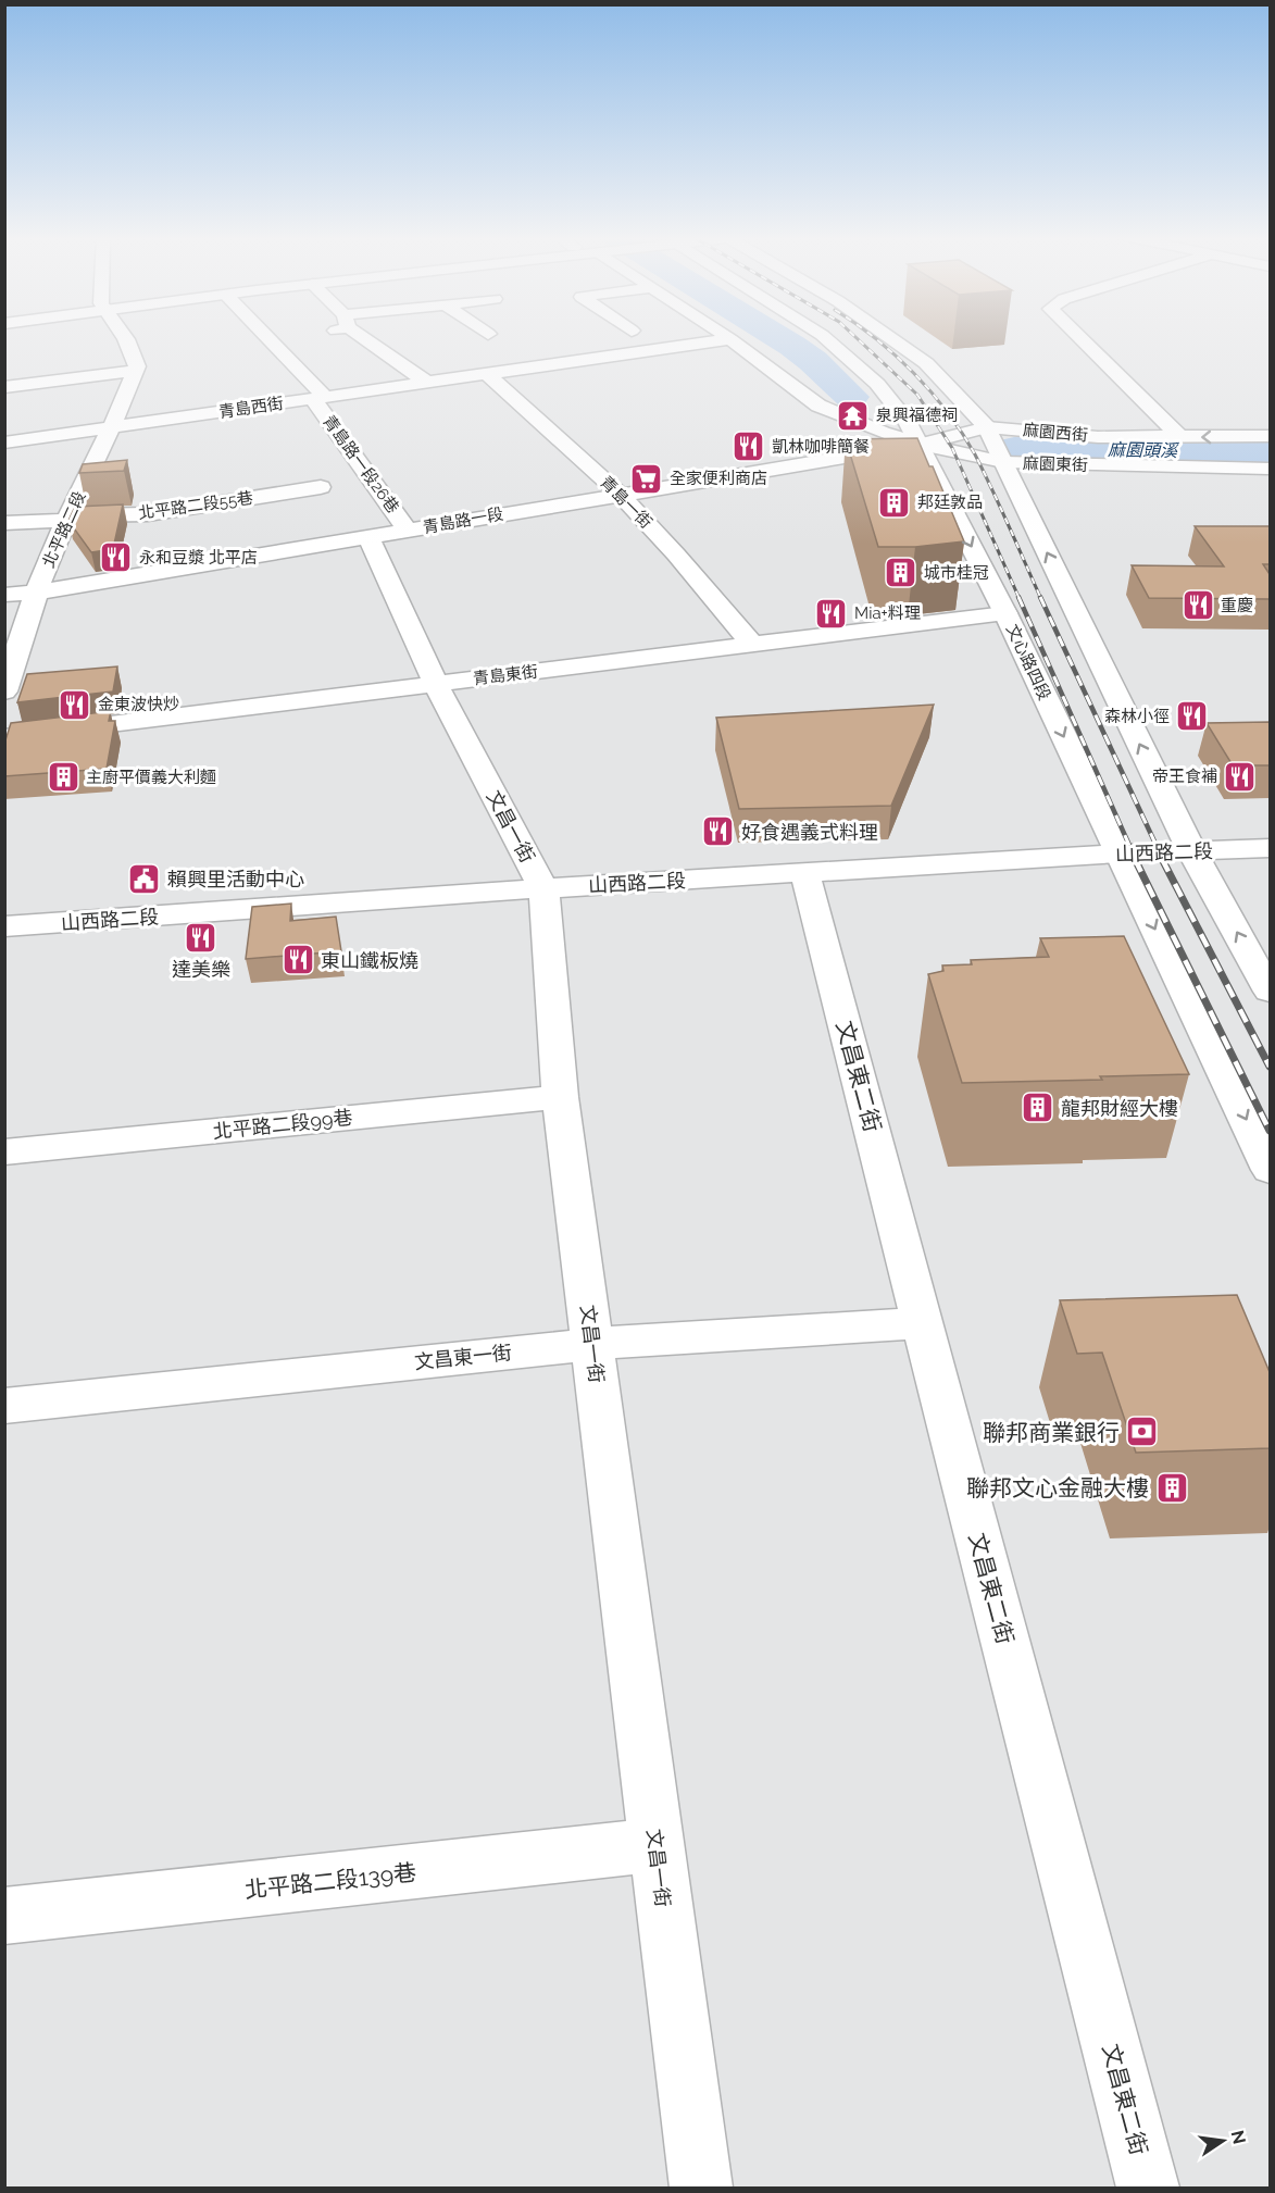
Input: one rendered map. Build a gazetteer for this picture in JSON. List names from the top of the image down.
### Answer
{
  "streets": {
    "street": [
      "青島西街",
      "麻園西街",
      "青島路一段26巷",
      "麻園東街",
      "青島一街",
      "北平路二段55巷",
      "青島路一段",
      "北平路二段",
      "文心路四段",
      "青島東街",
      "文昌一街",
      "山西路二段",
      "文昌東二街",
      "北平路二段99巷",
      "文昌東一街",
      "北平路二段139巷"
    ]
  },
  "crossings": [
    ["青島西街", "青島路一段26巷"],
    ["青島西街", "青島一街"],
    ["青島西街", "北平路二段"],
    ["麻園西街", "麻園東街"],
    ["麻園西街", "青島路一段"],
    ["麻園西街", "文心路四段"],
    ["青島路一段26巷", "青島路一段"],
    ["麻園東街", "青島路一段"],
    ["麻園東街", "文心路四段"],
    ["青島一街", "青島路一段"],
    ["青島一街", "青島東街"],
    ["北平路二段55巷", "北平路二段"],
    ["青島路一段", "北平路二段"],
    ["青島路一段", "文心路四段"],
    ["青島路一段", "文昌一街"],
    ["文心路四段", "青島東街"],
    ["文心路四段", "山西路二段"],
    ["青島東街", "文昌一街"],
    ["文昌一街", "山西路二段"],
    ["文昌一街", "北平路二段99巷"],
    ["文昌一街", "文昌東一街"],
    ["文昌一街", "北平路二段139巷"],
    ["山西路二段", "文昌東二街"],
    ["文昌東二街", "文昌東一街"]
  ],
  "water": ["麻園頭溪"],
  "places": {
    "temple": ["泉興福德祠"],
    "restaurant": [
      "凱林咖啡簡餐",
      "永和豆漿 北平店",
      "重慶",
      "Mia+料理",
      "金東波快炒",
      "森林小徑",
      "帝王食補",
      "好食遇義式料理",
      "達美樂",
      "東山鐵板燒"
    ],
    "supermarket": ["全家便利商店"],
    "building": [
      "邦廷敦品",
      "城市桂冠",
      "主廚平價義大利麵",
      "龍邦財經大樓",
      "聯邦文心金融大樓"
    ],
    "public building": ["賴興里活動中心"],
    "bank": ["聯邦商業銀行"]
  },
  "north": "right"
}
